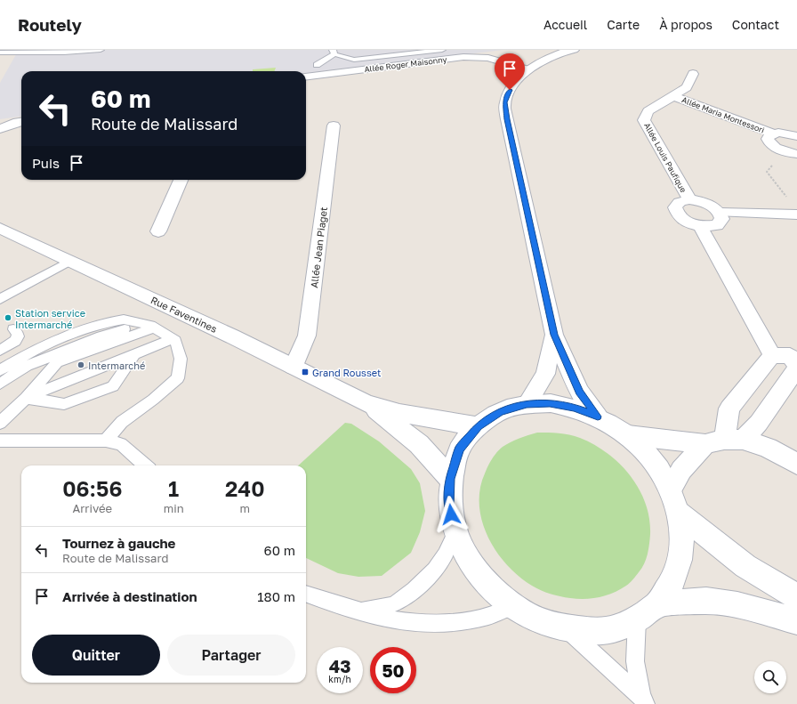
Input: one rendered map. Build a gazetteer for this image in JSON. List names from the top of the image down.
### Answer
{
  "streets": {
    "street": [
      "Allée Roger Maisonny",
      "Allée Maria Montessori",
      "Allée Louis Paufique",
      "Allée Jean Piaget",
      "Rue Faventines"
    ]
  },
  "crossings": [
    ["Allée Maria Montessori", "Allée Louis Paufique"],
    ["Allée Jean Piaget", "Rue Faventines"]
  ],
  "places": {
    "other": ["Station service Intermarché", "Intermarché"],
    "transit": ["Grand Rousset"]
  },
  "page": {
    "header": "Routely",
    "nav": [
      "Accueil",
      "Carte",
      "À propos",
      "Contact"
    ],
    "turn": ["60 m", "Route de Malissard"],
    "then": "Puis",
    "eta": [
      "06:56",
      "Arrivée",
      "1",
      "min",
      "240",
      "m"
    ],
    "list": [
      {
        "name": "Tournez à gauche",
        "note": "Route de Malissard",
        "value": "60 m"
      },
      {
        "name": "Arrivée à destination",
        "value": "180 m"
      }
    ],
    "buttons": ["Quitter", "Partager"],
    "speed": "43 km/h",
    "limit": "50"
  }
}
